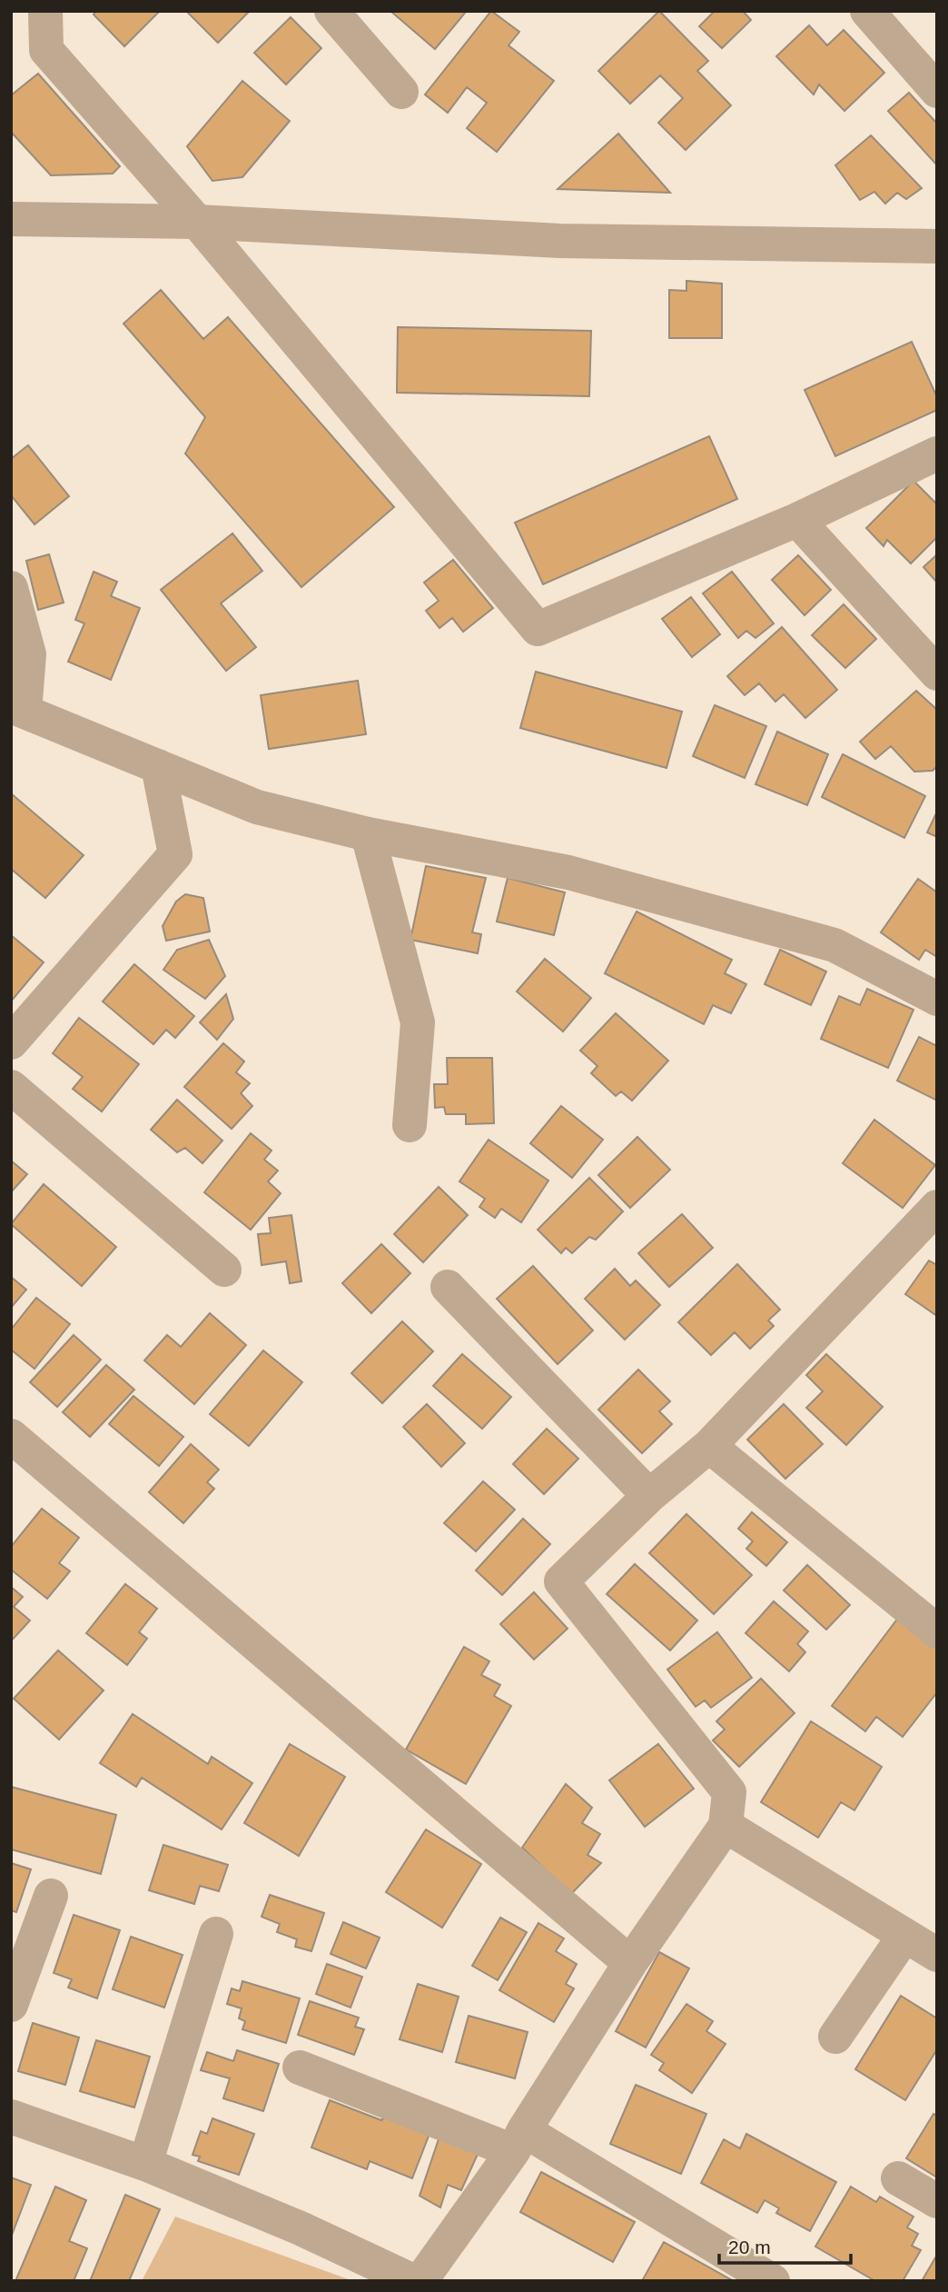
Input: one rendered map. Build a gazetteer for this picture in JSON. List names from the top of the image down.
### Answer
{
  "scale_bar": "20 m"
}
